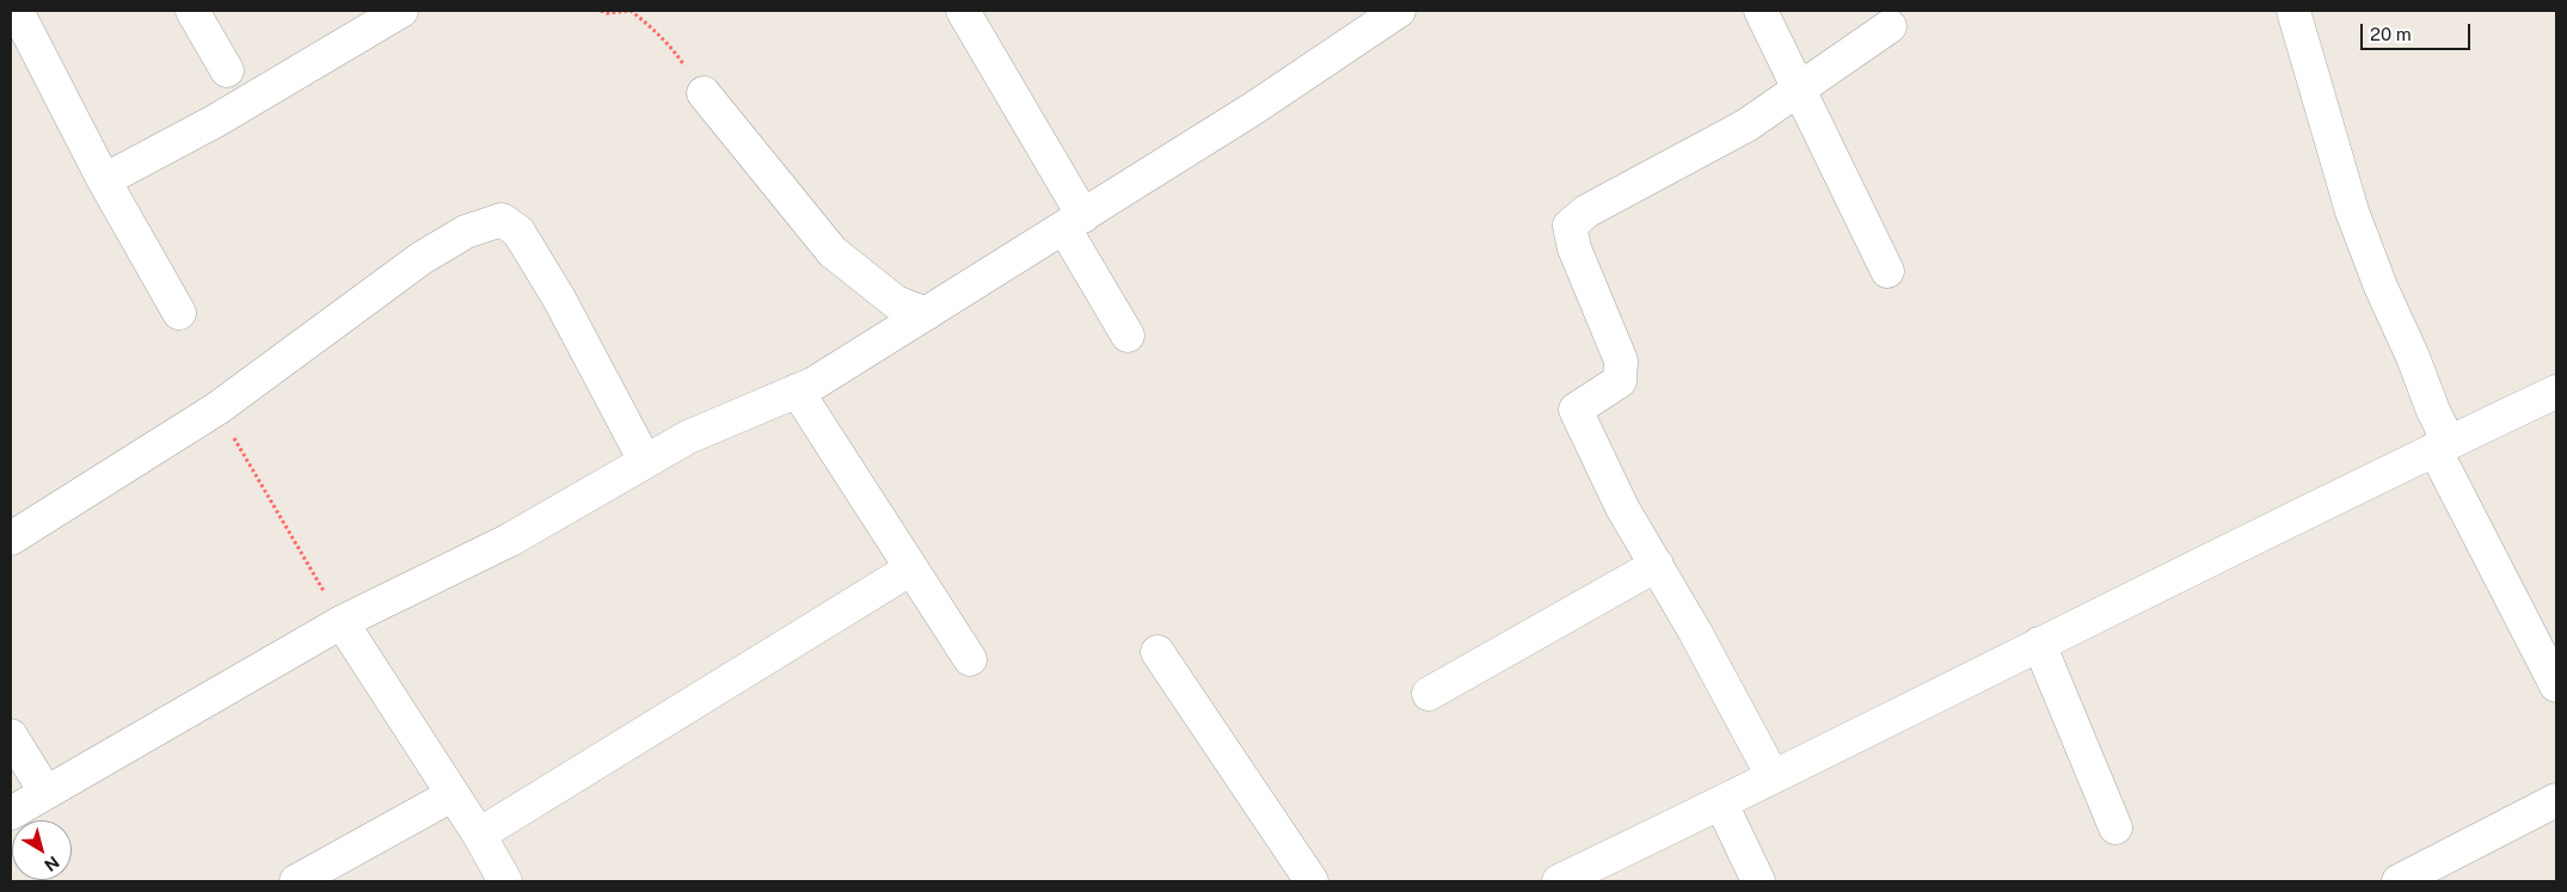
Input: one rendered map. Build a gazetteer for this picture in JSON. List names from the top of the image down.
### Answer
{
  "scale_bar": "20 m",
  "north": "bottom right"
}
